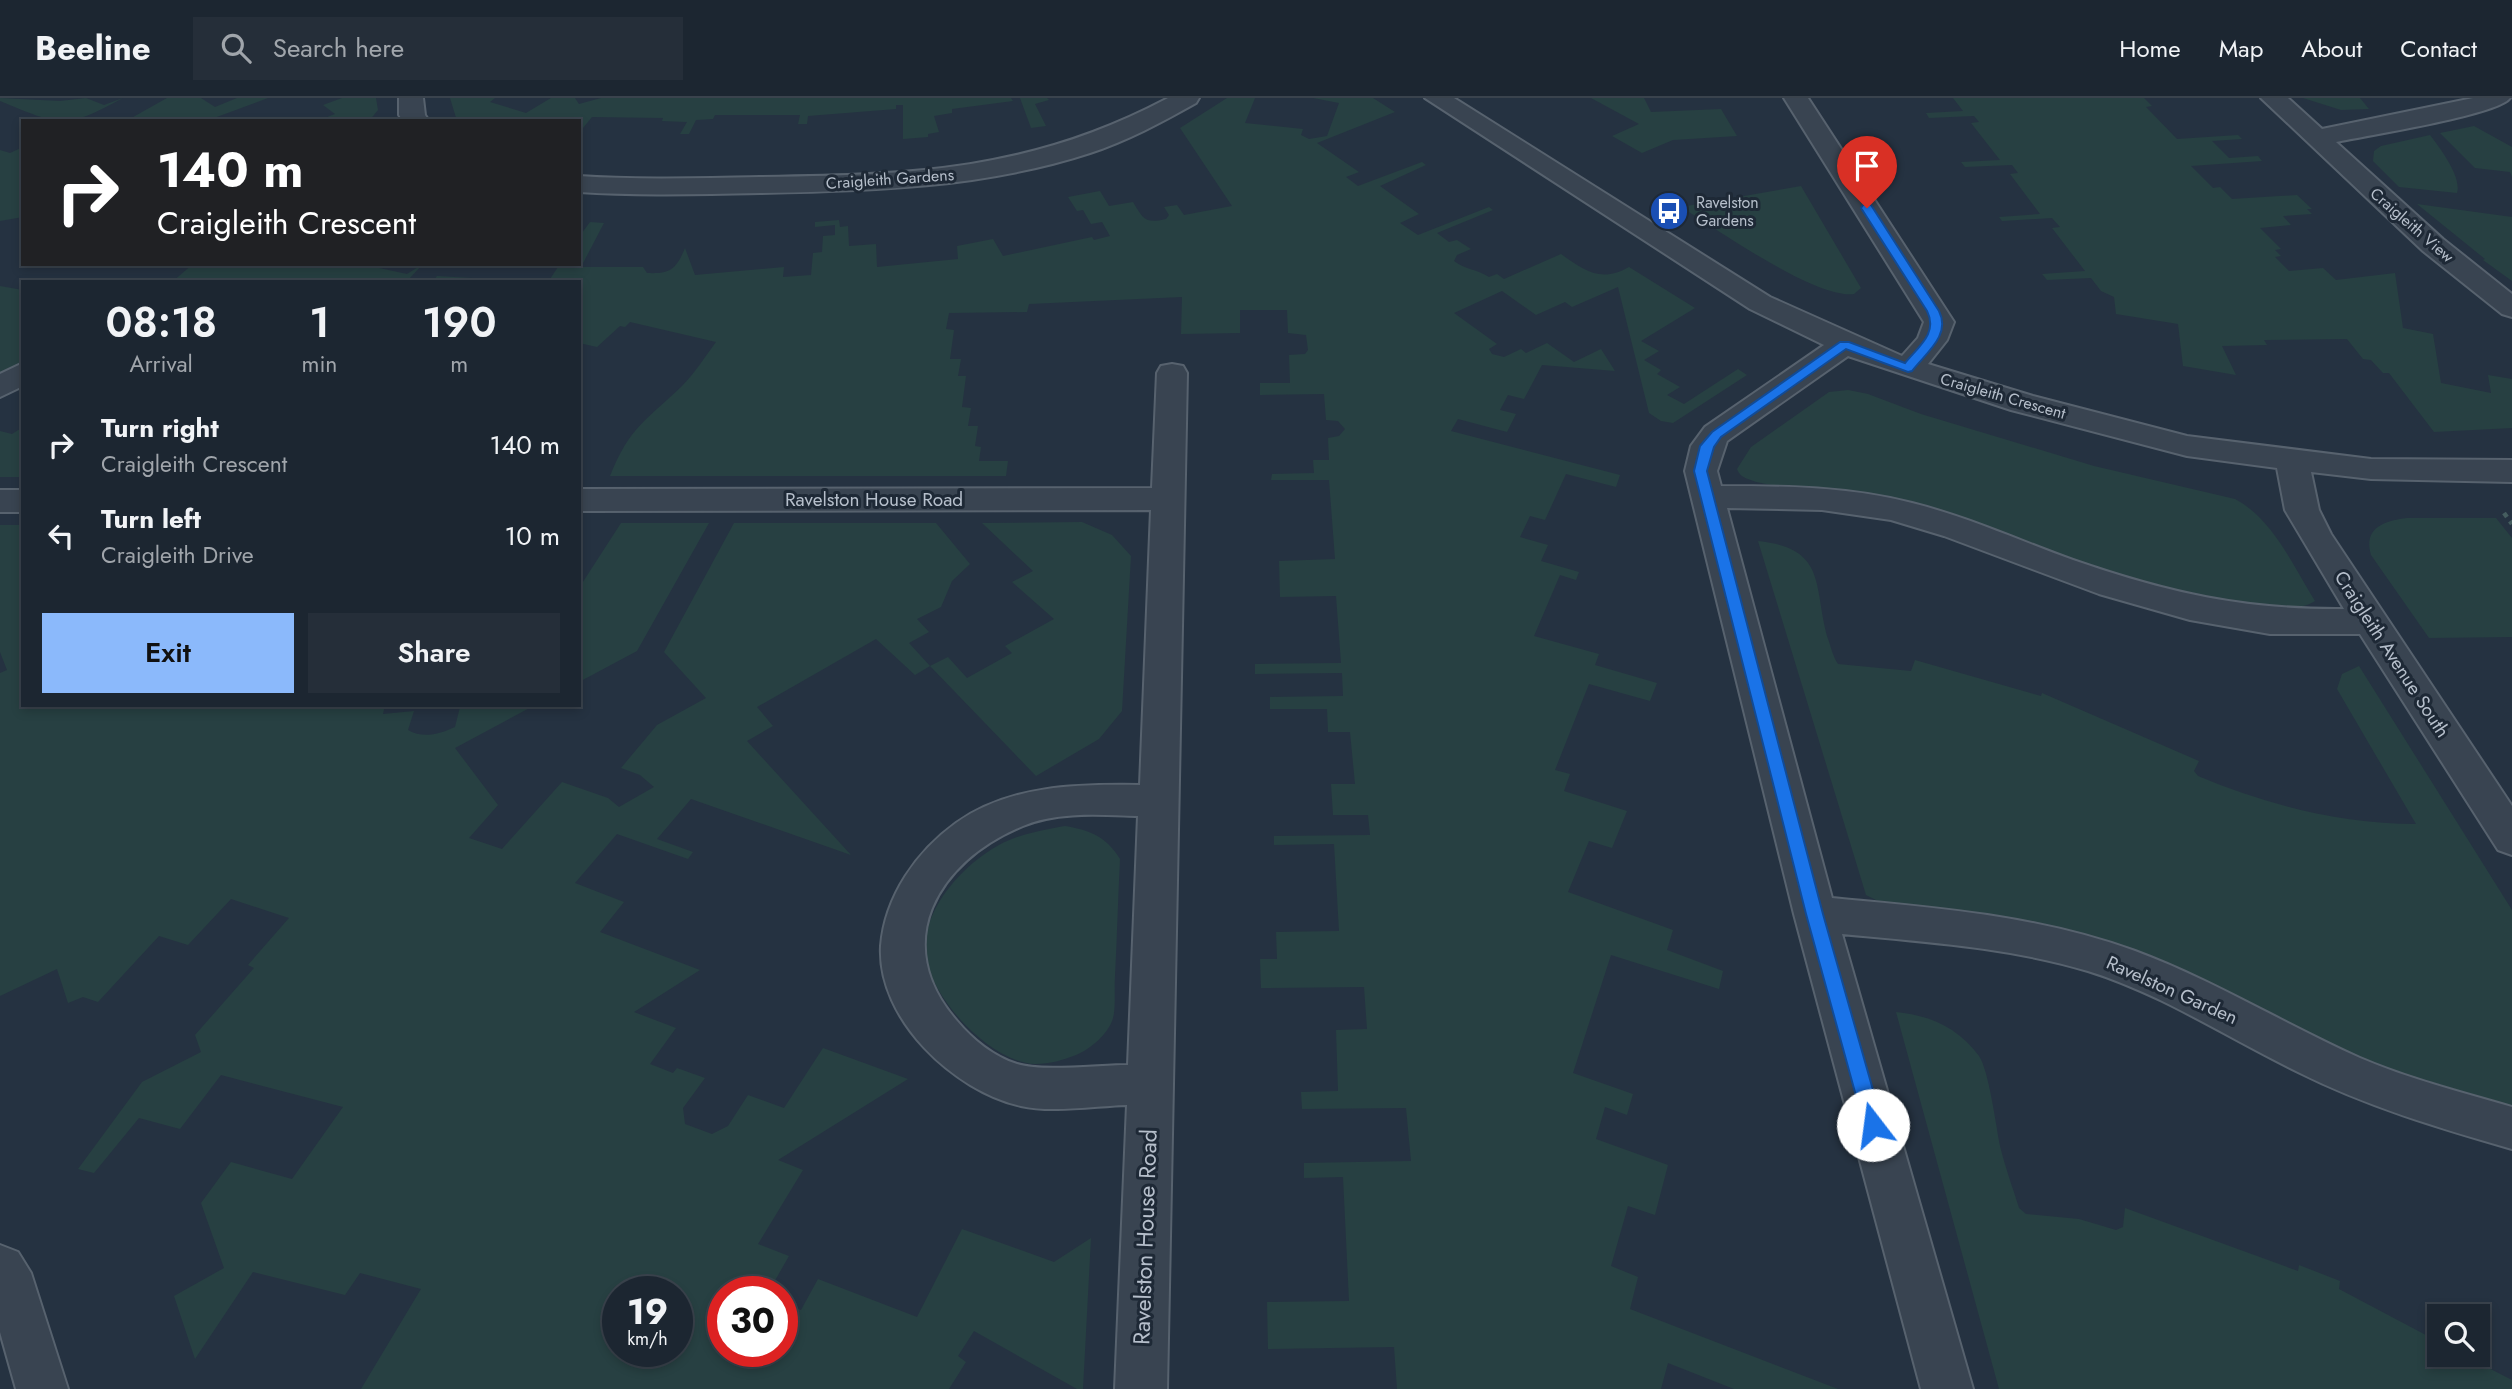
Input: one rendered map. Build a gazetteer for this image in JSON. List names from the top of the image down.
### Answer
{
  "streets": {
    "street": [
      "Craigleith Gardens",
      "Craigleith View",
      "Craigleith Crescent",
      "Ravelston House Road",
      "Craigleith Avenue South",
      "Ravelston Garden"
    ]
  },
  "crossings": [
    ["Craigleith Crescent", "Craigleith Avenue South"]
  ],
  "places": {
    "bus stop": ["Ravelston Gardens"]
  },
  "page": {
    "header": "Beeline",
    "search": "Search here",
    "nav": [
      "Home",
      "Map",
      "About",
      "Contact"
    ],
    "turn": ["140 m", "Craigleith Crescent"],
    "eta": [
      "08:18",
      "Arrival",
      "1",
      "min",
      "190",
      "m"
    ],
    "list": [
      {
        "name": "Turn right",
        "note": "Craigleith Crescent",
        "value": "140 m"
      },
      {
        "name": "Turn left",
        "note": "Craigleith Drive",
        "value": "10 m"
      }
    ],
    "buttons": ["Exit", "Share"],
    "speed": "19 km/h",
    "limit": "30"
  }
}
